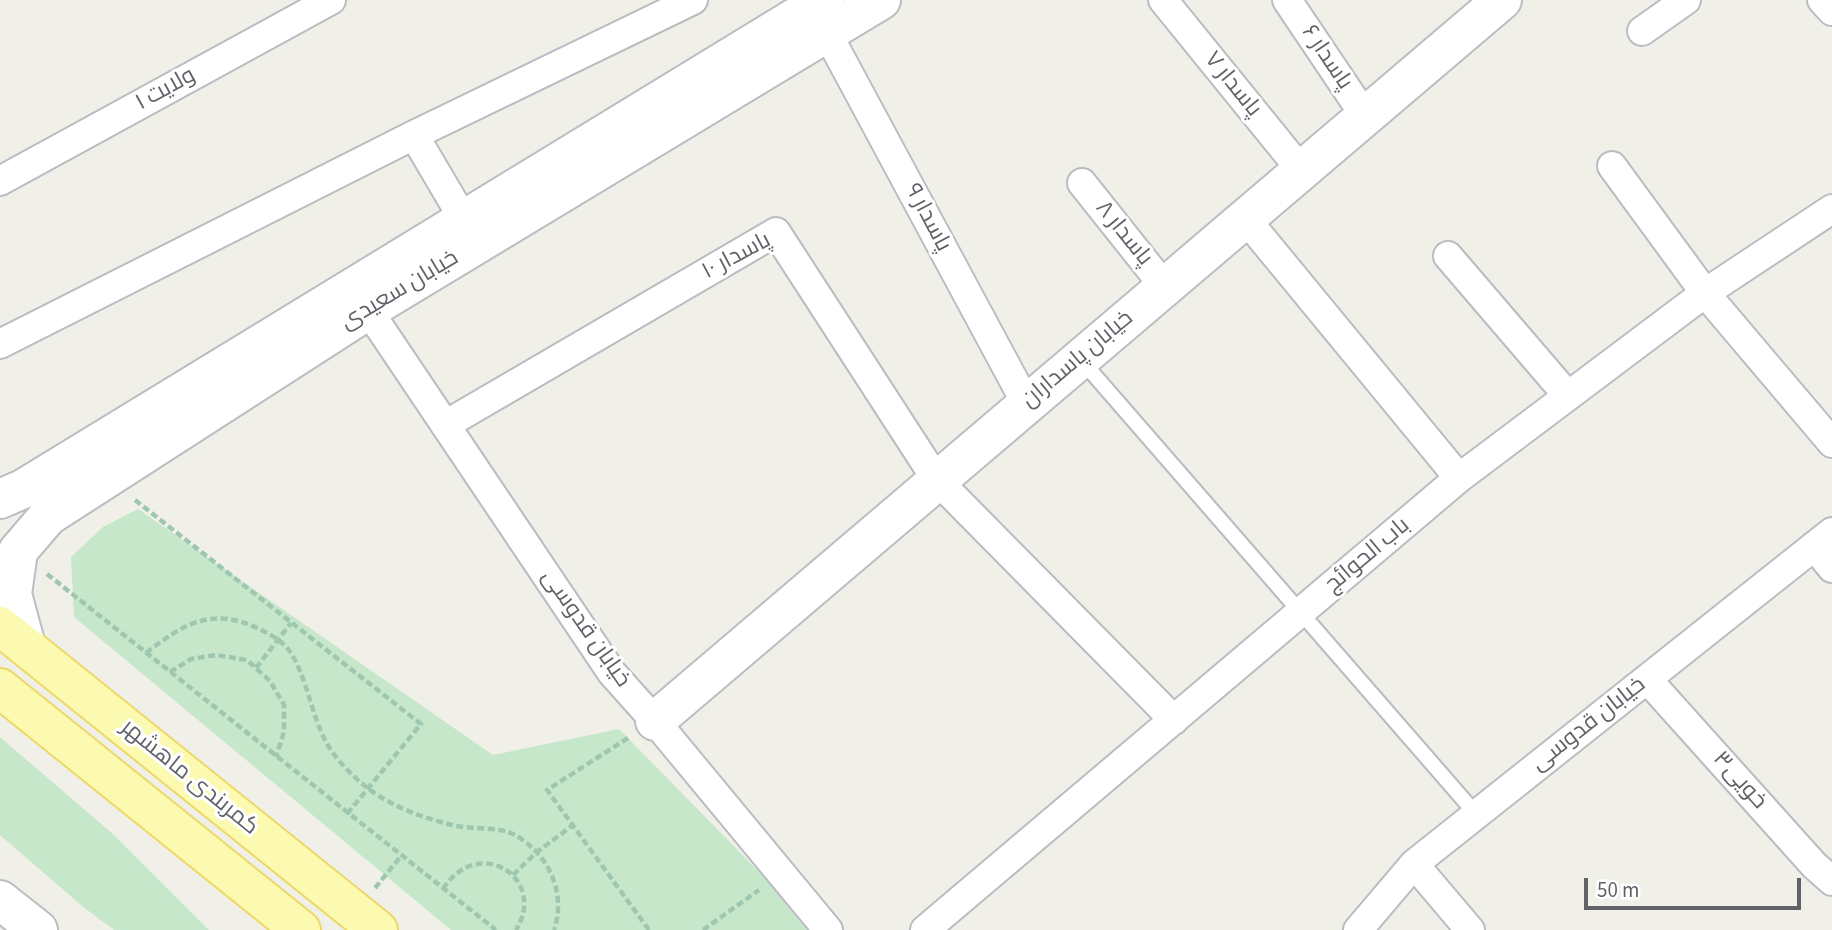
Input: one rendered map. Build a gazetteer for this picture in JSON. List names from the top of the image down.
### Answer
{
  "streets": {
    "main road": ["خیابان سعیدی", "خیابان پاسداران", "کمربندی ماهشهر"],
    "street": [
      "پاسدار ۶",
      "پاسدار ۷",
      "ولایت ۱",
      "پاسدار ۹",
      "پاسدار ۸",
      "پاسدار ۱۰",
      "باب الحوائج",
      "خیابان قدوسی",
      "خویی۳"
    ]
  },
  "crossings": [
    ["پاسدار ۶", "خیابان پاسداران"],
    ["پاسدار ۷", "خیابان پاسداران"],
    ["پاسدار ۹", "خیابان سعیدی"],
    ["پاسدار ۹", "خیابان پاسداران"],
    ["پاسدار ۸", "خیابان پاسداران"],
    ["پاسدار ۱۰", "خیابان پاسداران"],
    ["پاسدار ۱۰", "خیابان قدوسی"],
    ["خیابان سعیدی", "خیابان قدوسی"],
    ["خیابان پاسداران", "خیابان قدوسی"],
    ["خیابان قدوسی", "خویی۳"]
  ],
  "scale_bar": "50 m"
}
